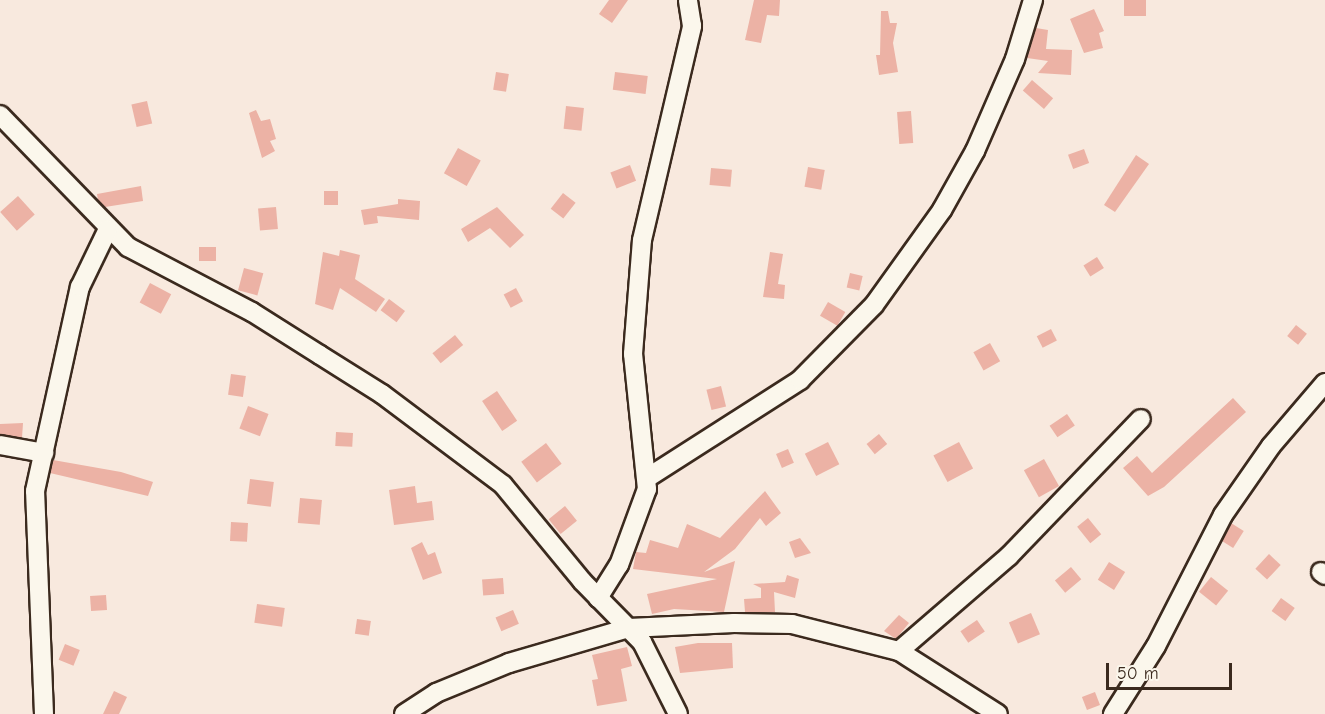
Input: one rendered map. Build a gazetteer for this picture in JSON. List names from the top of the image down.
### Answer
{
  "scale_bar": "50 m"
}
